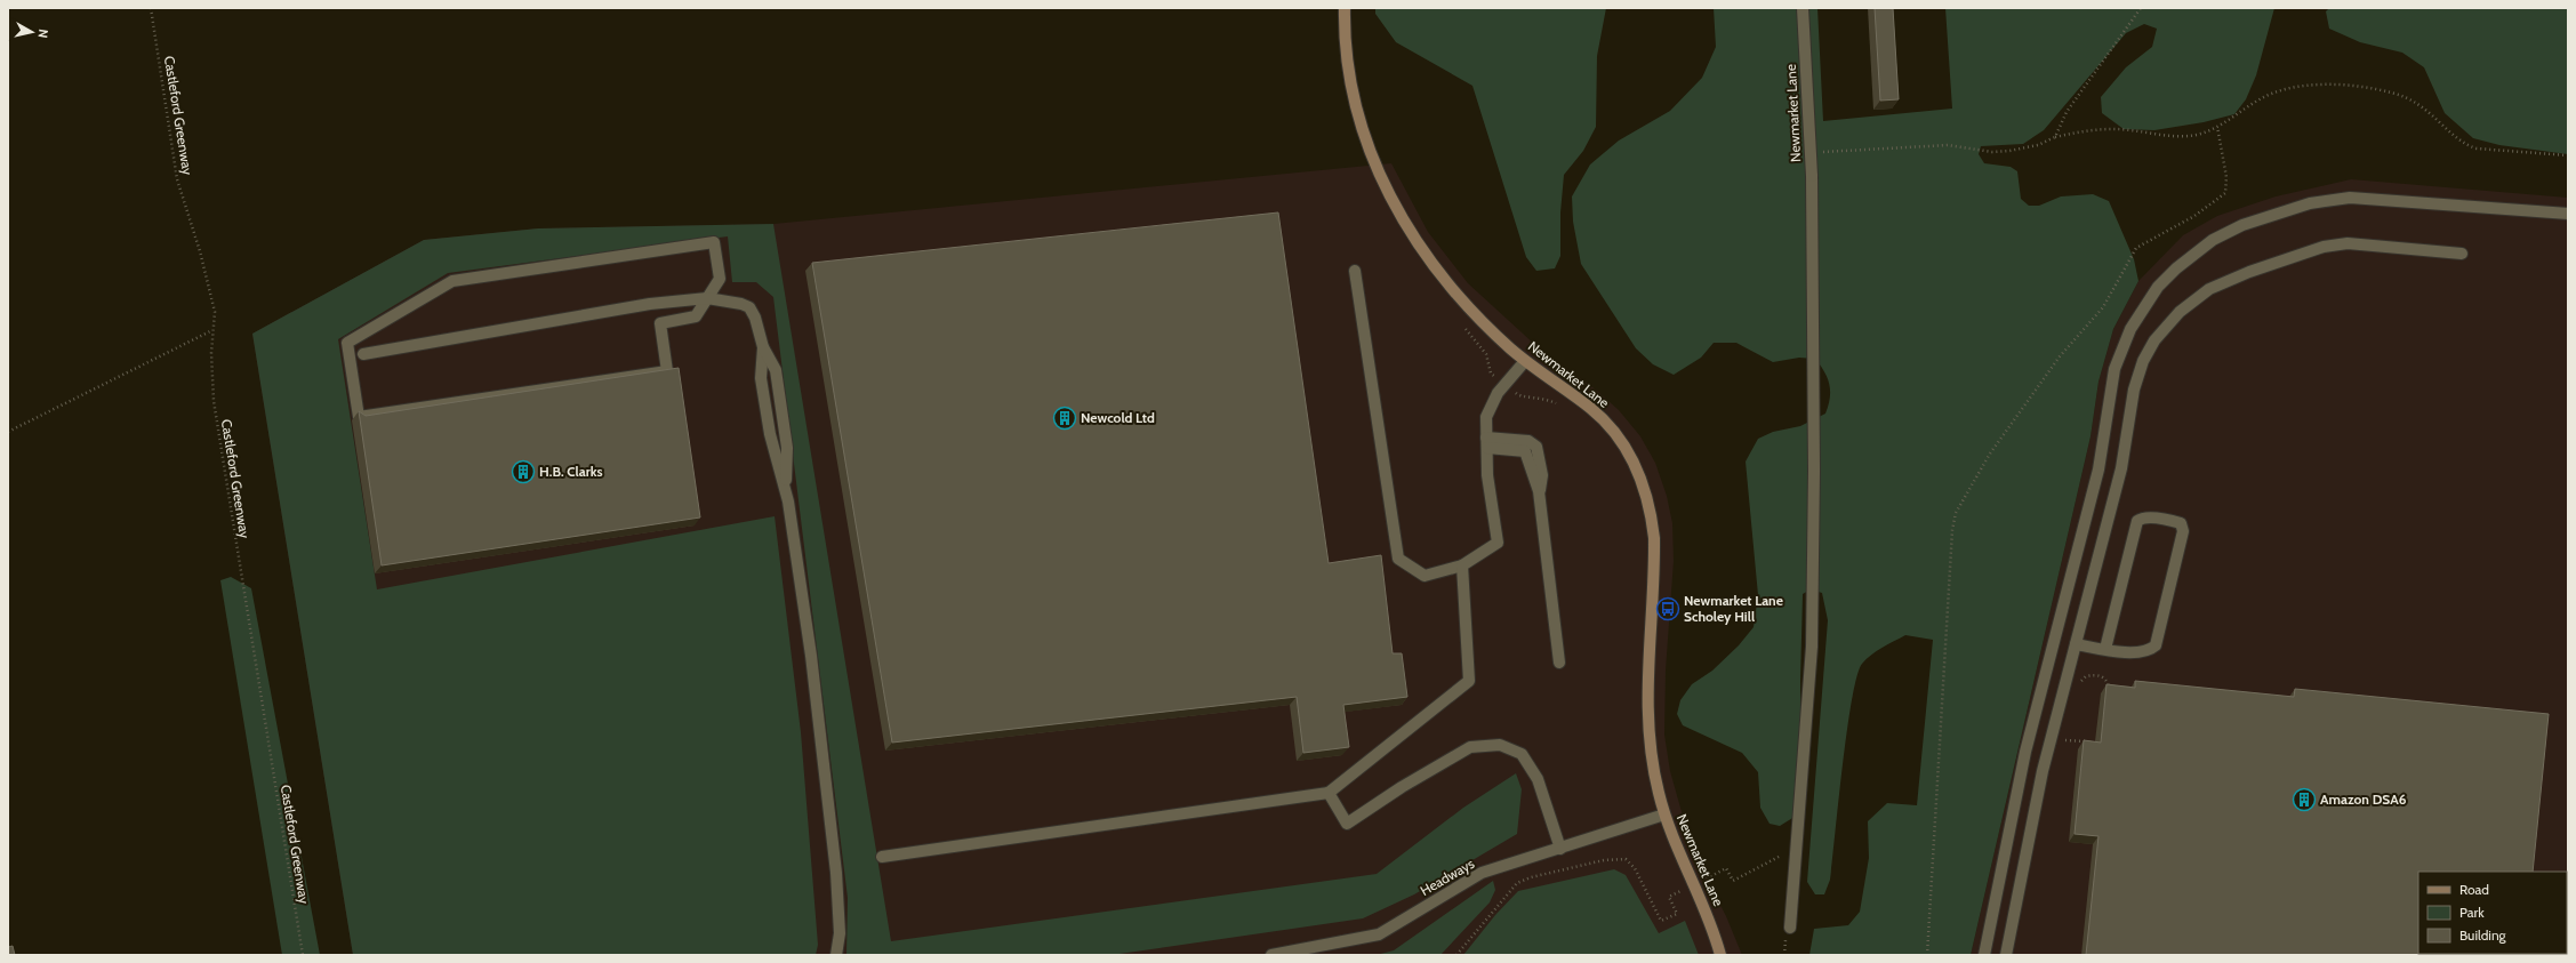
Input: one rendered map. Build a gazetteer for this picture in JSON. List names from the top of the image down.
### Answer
{
  "streets": {
    "main road": ["Newmarket Lane"],
    "street": ["Headways"],
    "path": ["Castleford Greenway"]
  },
  "crossings": [
    ["Newmarket Lane", "Headways"]
  ],
  "places": {
    "building": ["Newcold Ltd", "H.B. Clarks", "Amazon DSA6"],
    "bus stop": ["Newmarket Lane Scholey Hill"]
  },
  "legend": ["Road", "Park", "Building"],
  "north": "right"
}
